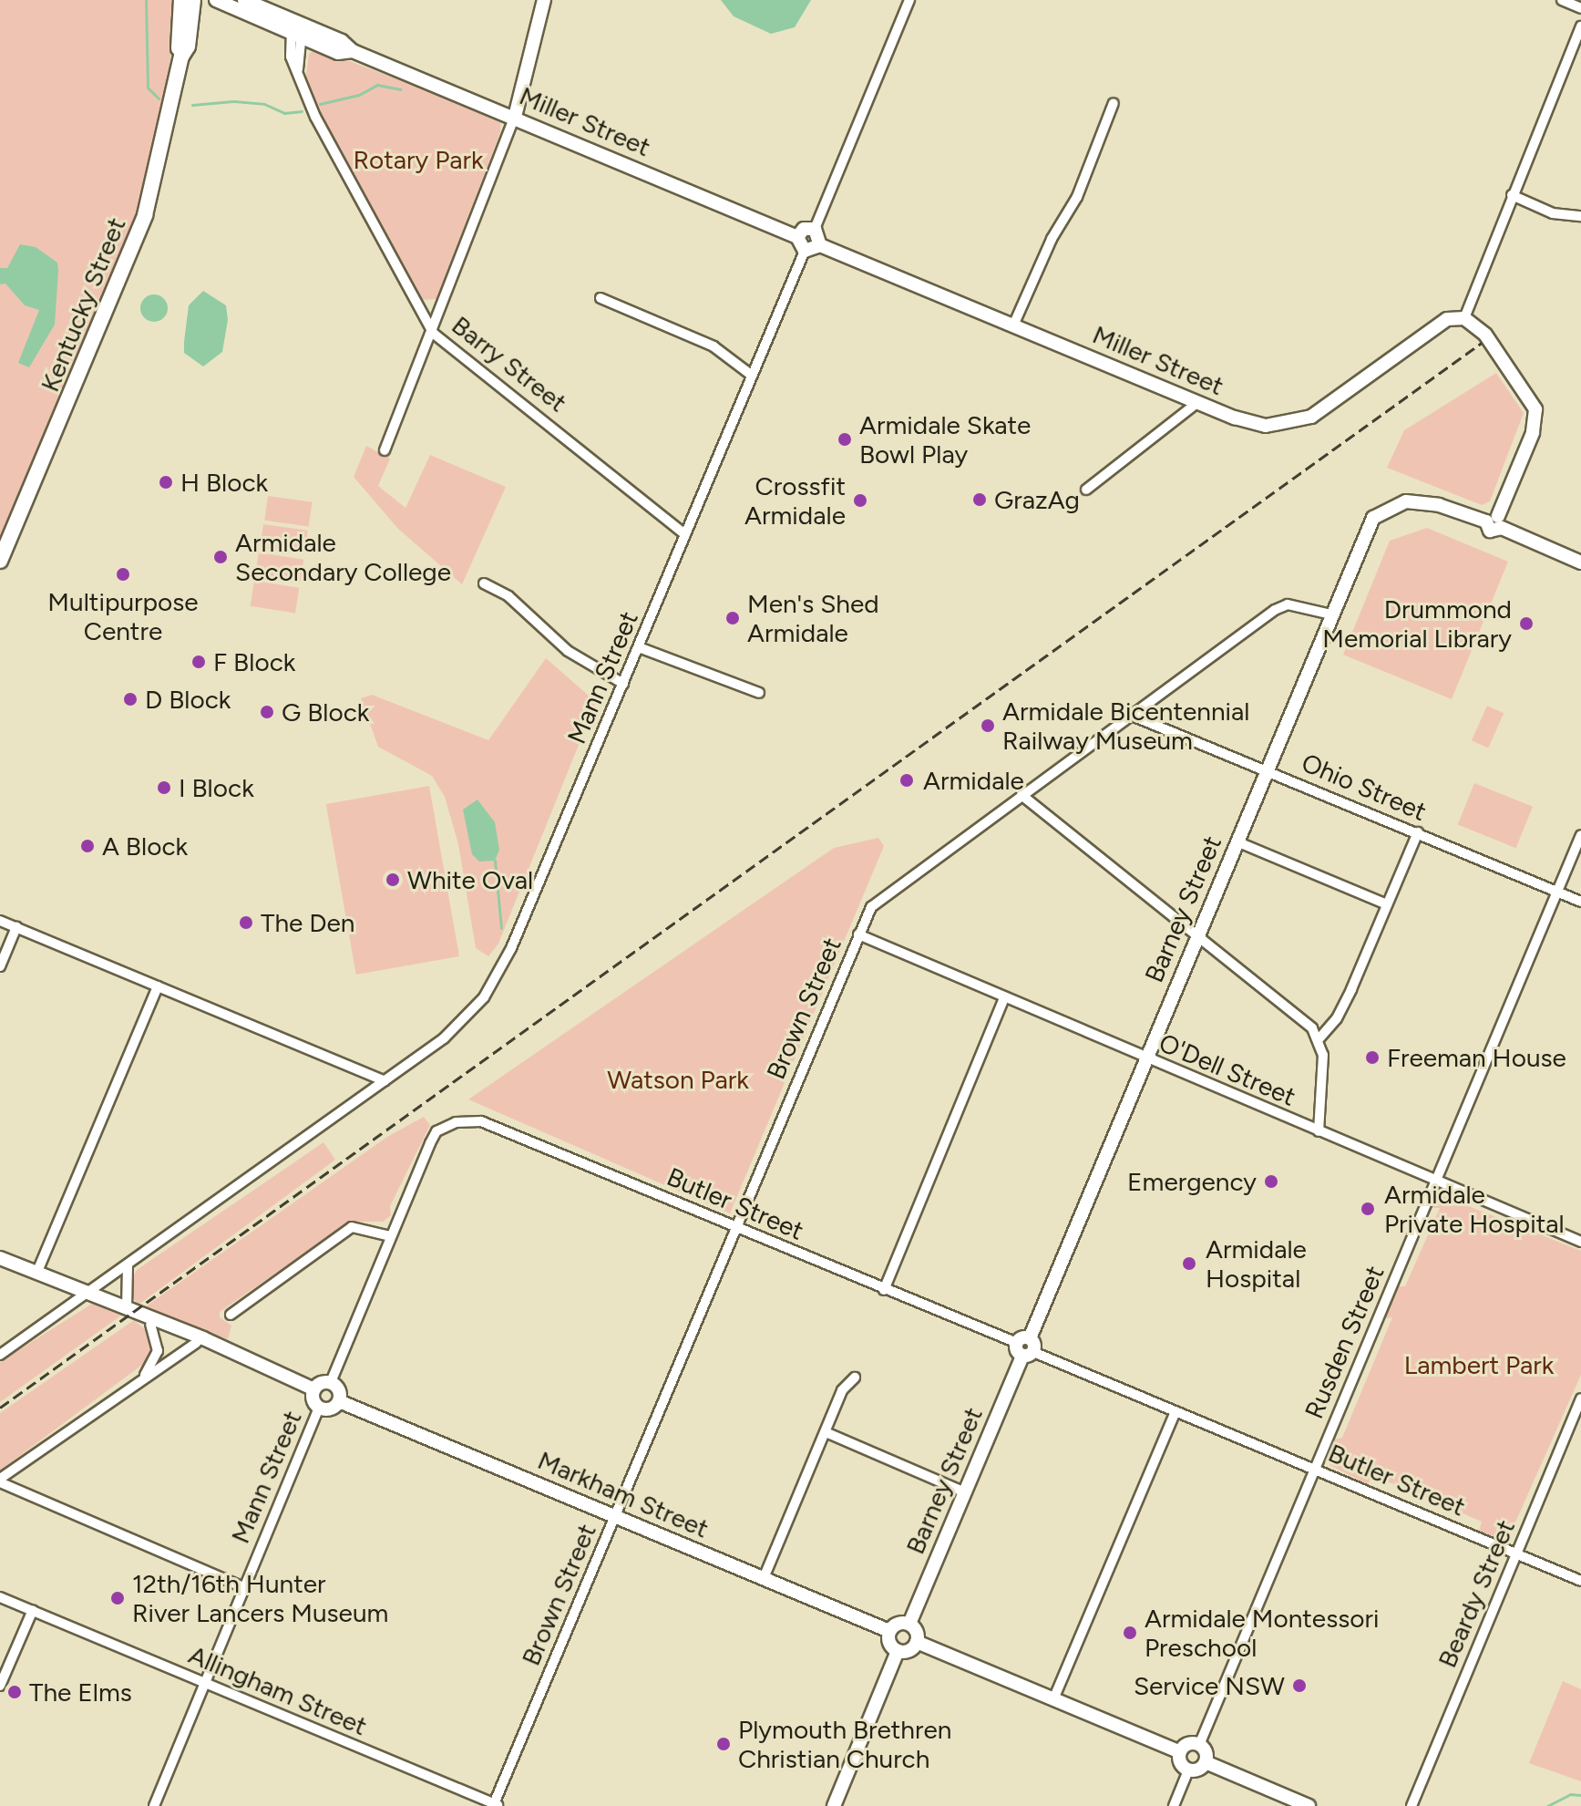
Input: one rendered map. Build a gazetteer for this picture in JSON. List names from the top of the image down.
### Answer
{
  "streets": {
    "main road": ["Kentucky Street"],
    "street": [
      "Miller Street",
      "Barry Street",
      "Mann Street",
      "Ohio Street",
      "Barney Street",
      "Brown Street",
      "O'Dell Street",
      "Butler Street",
      "Rusden Street",
      "Markham Street",
      "Beardy Street",
      "Allingham Street"
    ]
  },
  "crossings": [
    ["Miller Street", "Barry Street"],
    ["Barry Street", "Mann Street"],
    ["Mann Street", "Markham Street"],
    ["Mann Street", "Allingham Street"],
    ["Ohio Street", "Barney Street"],
    ["Ohio Street", "Brown Street"],
    ["Ohio Street", "Rusden Street"],
    ["Barney Street", "Brown Street"],
    ["Barney Street", "O'Dell Street"],
    ["Barney Street", "Butler Street"],
    ["Barney Street", "Markham Street"],
    ["Brown Street", "O'Dell Street"],
    ["Brown Street", "Butler Street"],
    ["Brown Street", "Markham Street"],
    ["Brown Street", "Allingham Street"],
    ["O'Dell Street", "Rusden Street"],
    ["Butler Street", "Rusden Street"],
    ["Butler Street", "Beardy Street"]
  ],
  "parks": ["Rotary Park", "Watson Park", "Lambert Park"],
  "places": [
    "Armidale Skate Bowl Play",
    "H Block",
    "GrazAg",
    "Crossfit Armidale",
    "Armidale Secondary College",
    "Multipurpose Centre",
    "Men's Shed Armidale",
    "Drummond Memorial Library",
    "F Block",
    "D Block",
    "G Block",
    "Armidale Bicentennial Railway Museum",
    "Armidale",
    "I Block",
    "A Block",
    "White Oval",
    "The Den",
    "Freeman House",
    "Emergency",
    "Armidale Private Hospital",
    "Armidale Hospital",
    "12th/16th Hunter River Lancers Museum",
    "Armidale Montessori Preschool",
    "Service NSW",
    "The Elms",
    "Plymouth Brethren Christian Church"
  ]
}
